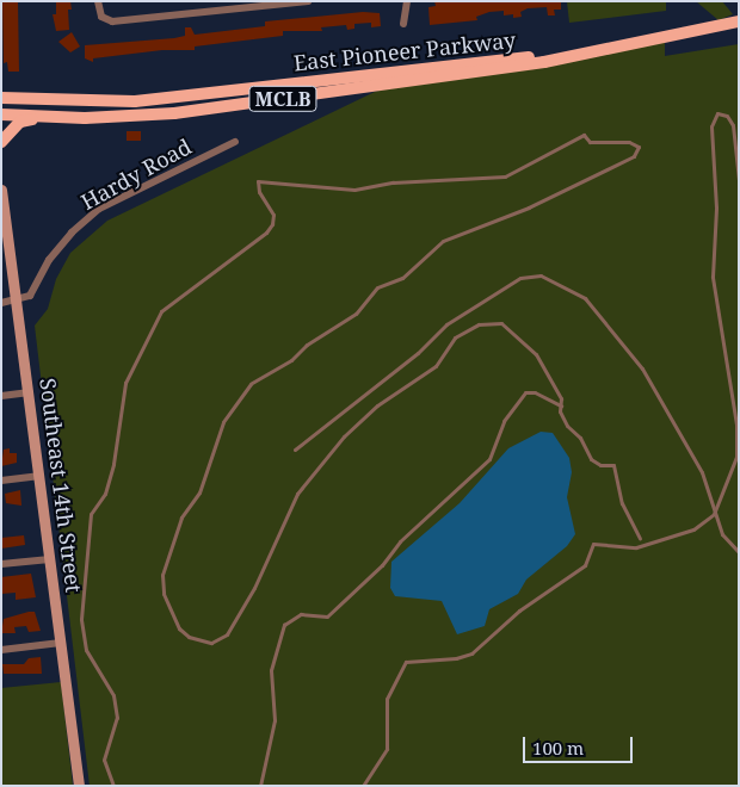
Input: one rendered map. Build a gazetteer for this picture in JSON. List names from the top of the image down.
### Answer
{
  "streets": {
    "main road": ["East Pioneer Parkway", "MCLB"],
    "street": ["Hardy Road", "Southeast 14th Street"]
  },
  "crossings": [
    ["Hardy Road", "Southeast 14th Street"]
  ],
  "scale_bar": "100 m"
}
